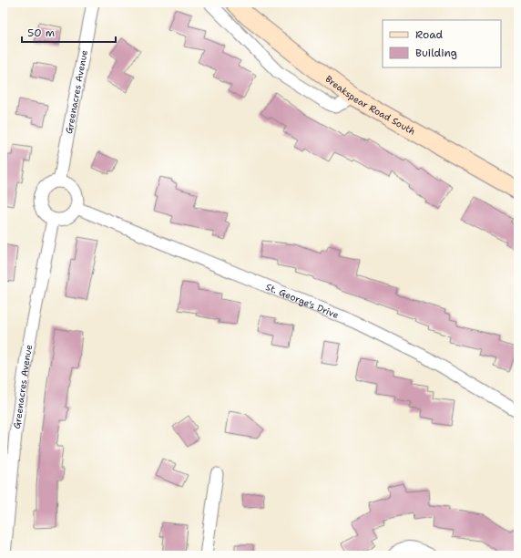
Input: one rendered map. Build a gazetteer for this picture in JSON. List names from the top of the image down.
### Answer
{
  "streets": {
    "street": ["Greenacres Avenue", "Breakspear Road South", "St. George's Drive"]
  },
  "crossings": [
    ["Greenacres Avenue", "St. George's Drive"]
  ],
  "legend": ["Road", "Building"],
  "scale_bar": "50 m"
}
